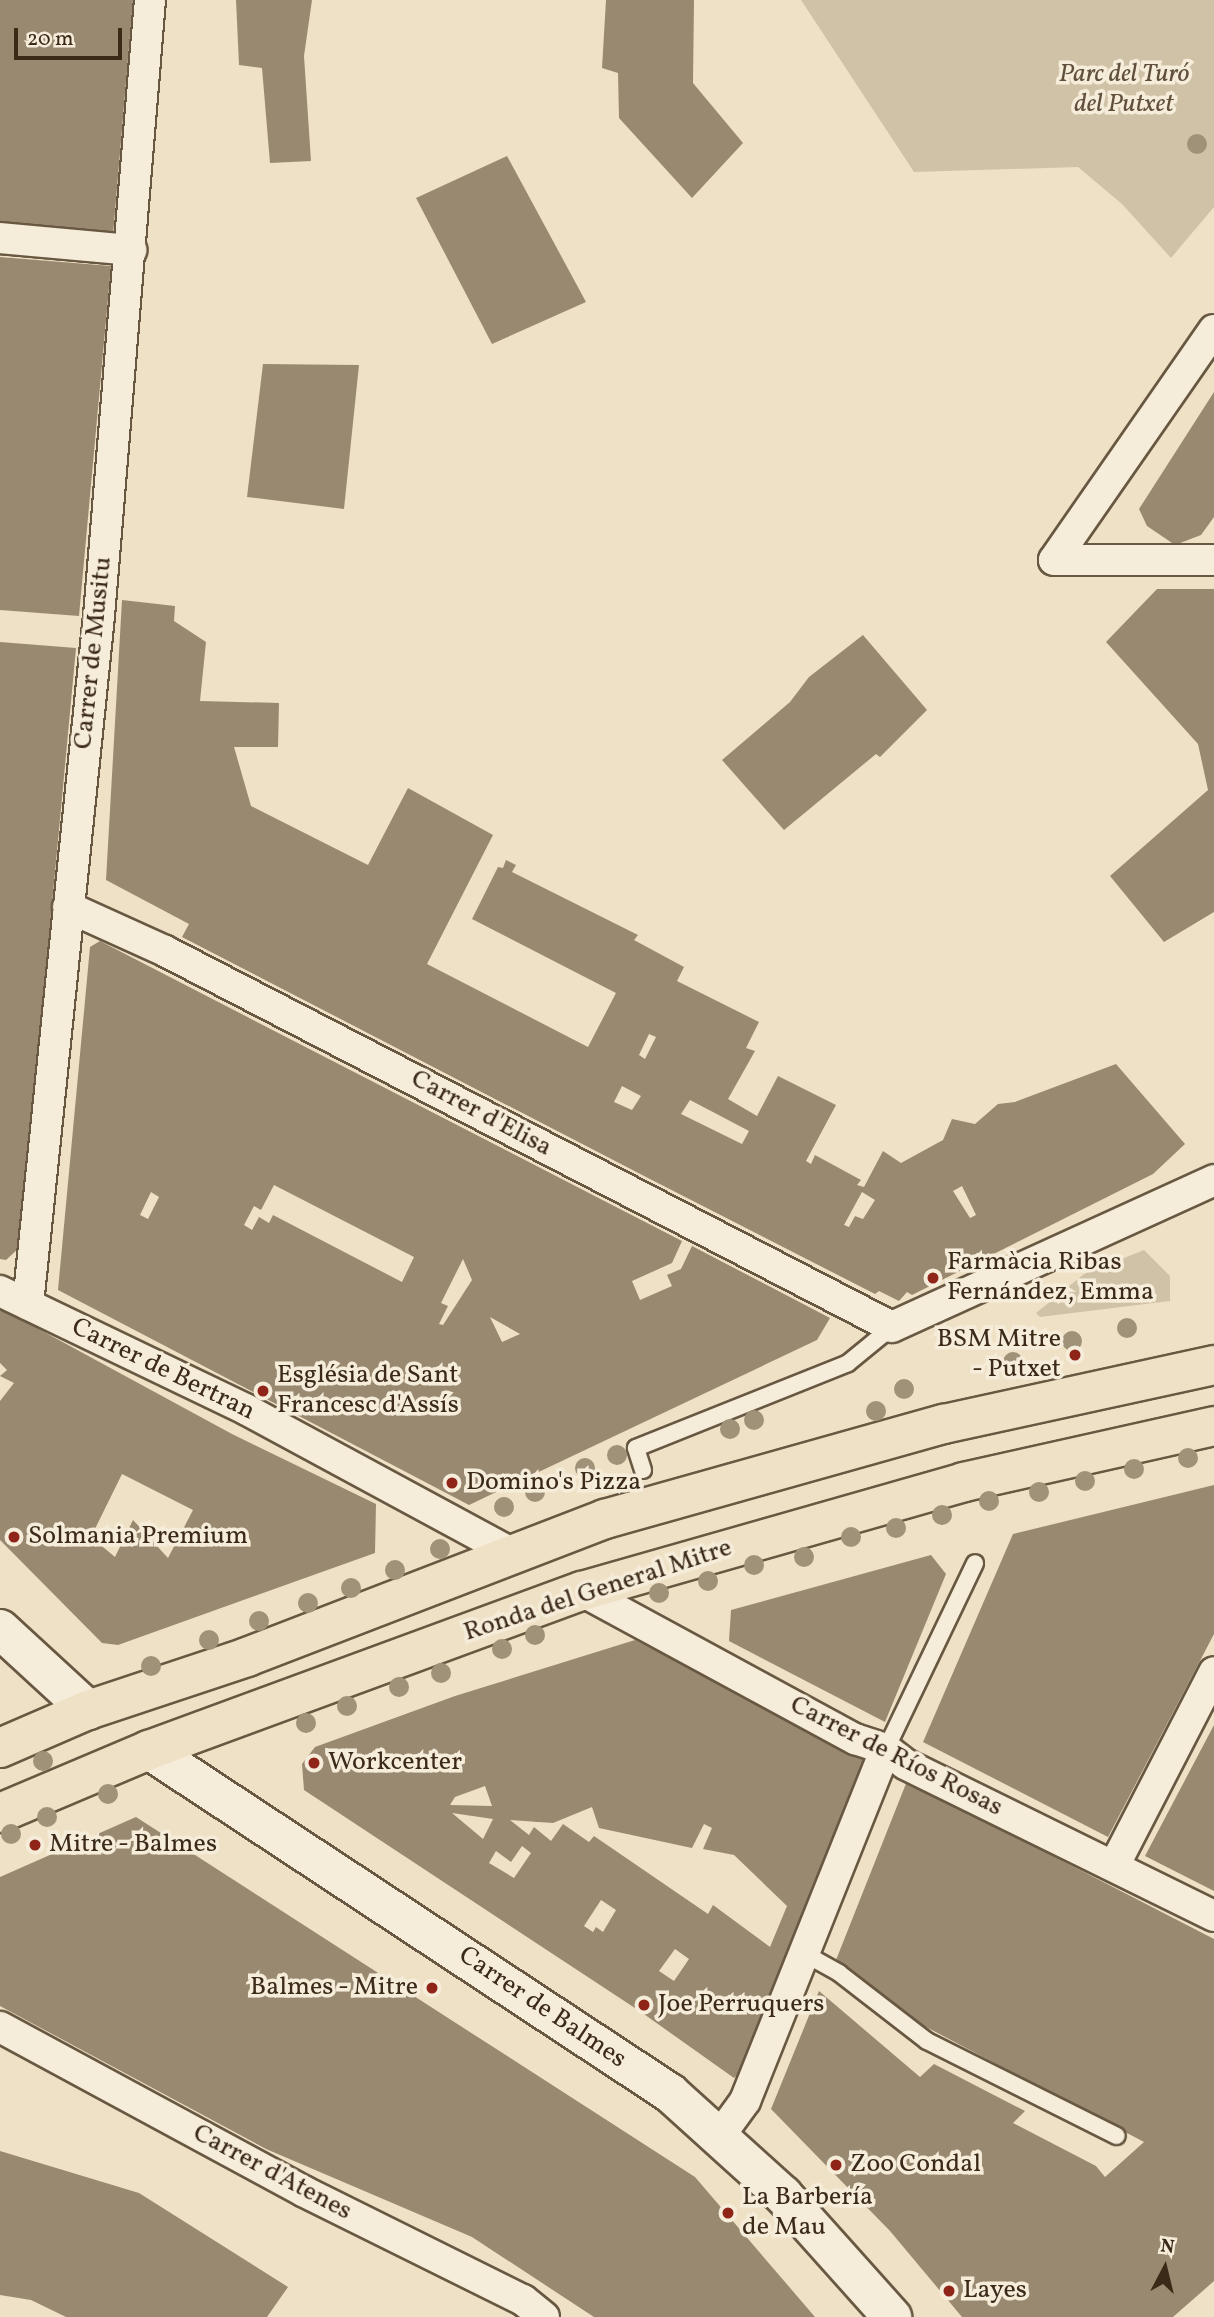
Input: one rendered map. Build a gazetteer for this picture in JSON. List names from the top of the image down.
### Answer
{
  "streets": {
    "main road": ["Ronda del General Mitre", "Carrer de Balmes"],
    "street": [
      "Carrer de Musitu",
      "Carrer d'Elisa",
      "Carrer de Bertran",
      "Carrer de Ríos Rosas",
      "Carrer d'Atenes"
    ]
  },
  "crossings": [
    ["Carrer de Musitu", "Carrer d'Elisa"],
    ["Carrer de Musitu", "Carrer de Bertran"],
    ["Ronda del General Mitre", "Carrer de Ríos Rosas"],
    ["Ronda del General Mitre", "Carrer de Balmes"]
  ],
  "parks": ["Parc del Turó del Putxet"],
  "places": [
    "Farmàcia Ribas Fernández, Emma",
    "BSM Mitre - Putxet",
    "Església de Sant Francesc d'Assís",
    "Domino's Pizza",
    "Solmania Premium",
    "Workcenter",
    "Mitre - Balmes",
    "Balmes - Mitre",
    "Joe Perruquers",
    "Zoo Condal",
    "La Barbería de Mau",
    "Layes"
  ],
  "scale_bar": "20 m",
  "north": "top"
}
